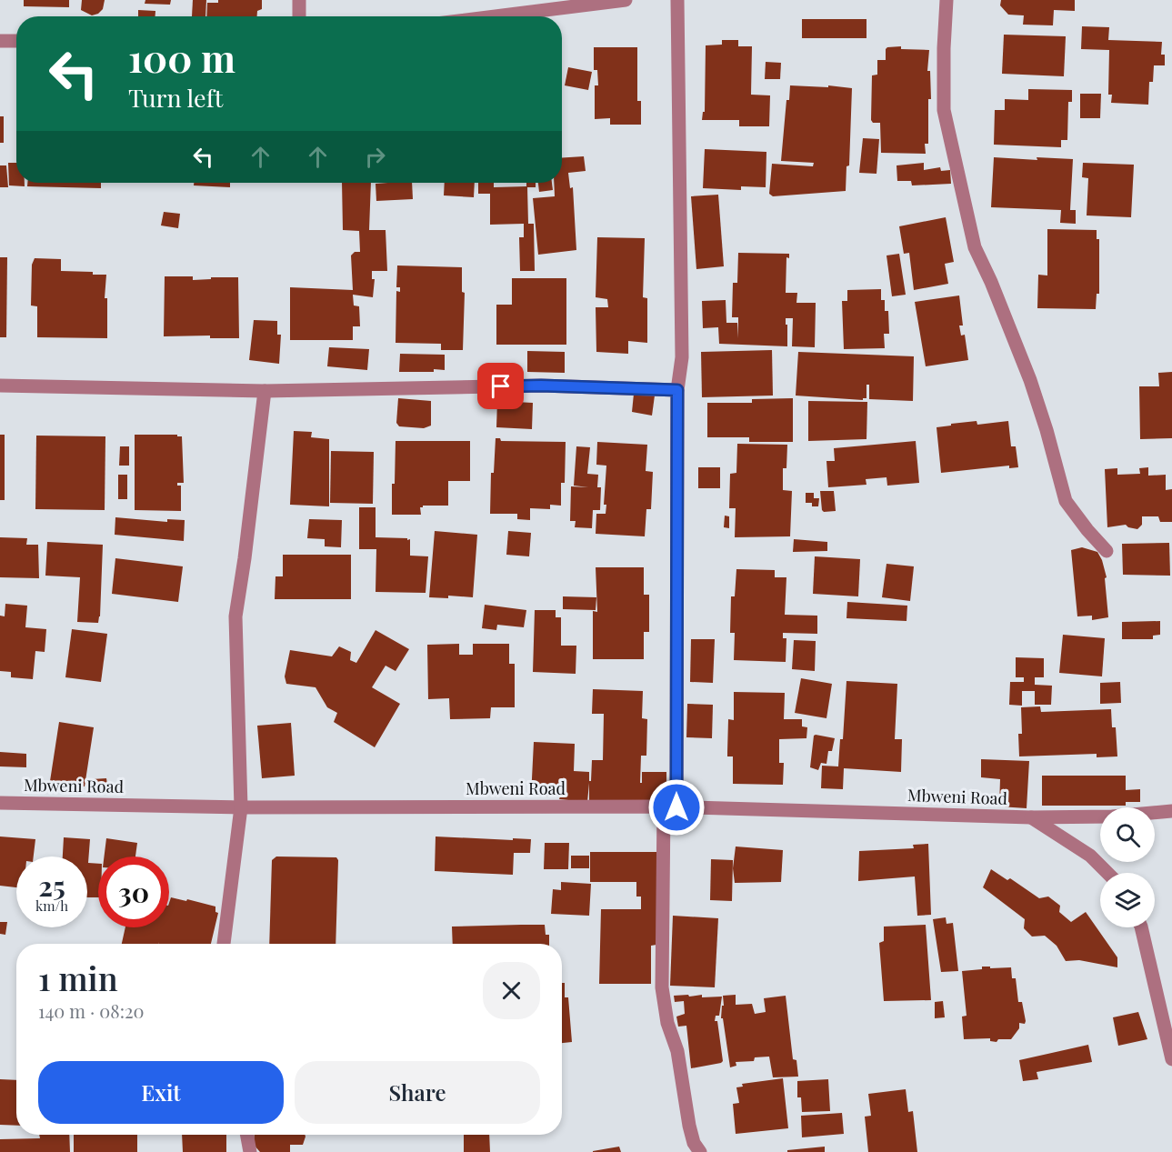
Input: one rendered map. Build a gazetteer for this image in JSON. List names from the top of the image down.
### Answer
{
  "streets": {
    "street": ["Mbweni Road"]
  },
  "page": {
    "turn": ["100 m", "Turn left"],
    "speed": "25 km/h",
    "limit": "30",
    "heading": ["1 min", "140 m · 08:20"],
    "buttons": ["Exit", "Share"]
  }
}
